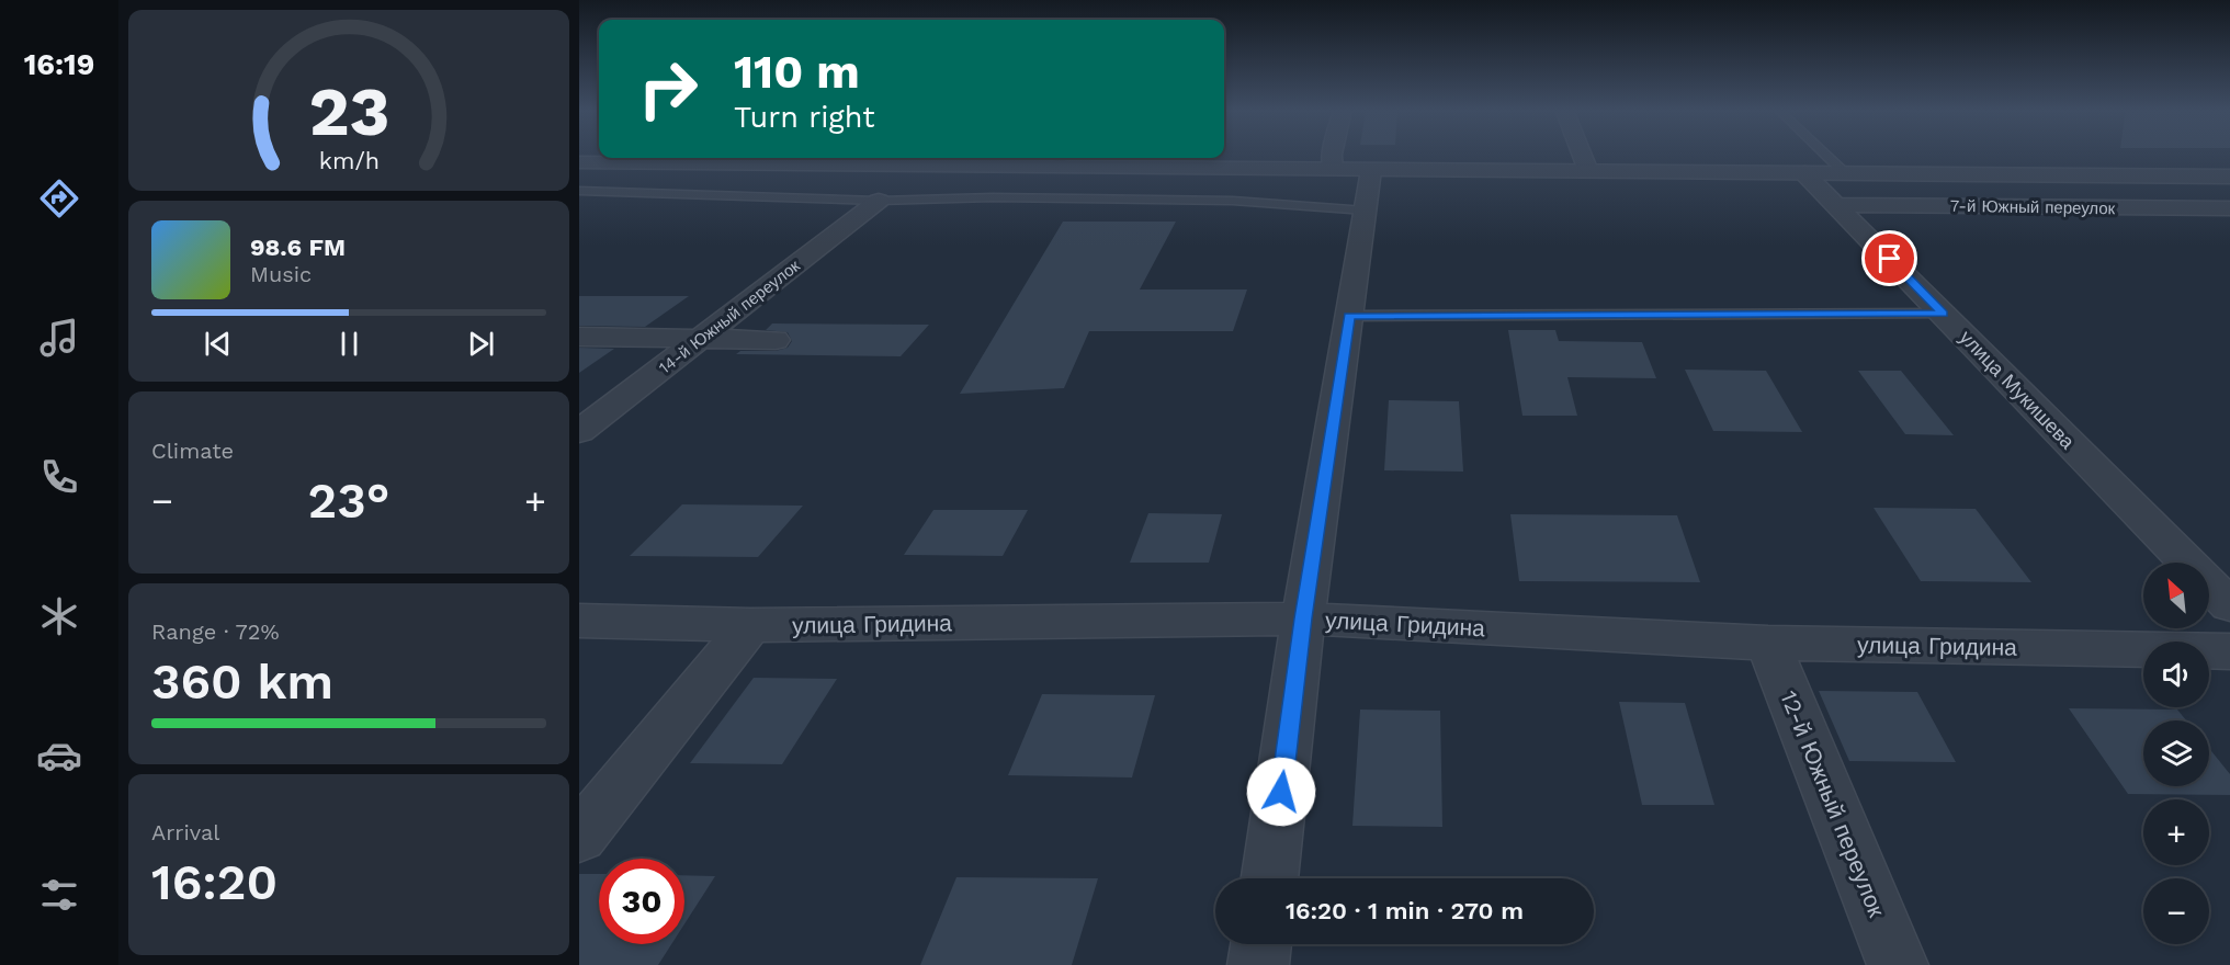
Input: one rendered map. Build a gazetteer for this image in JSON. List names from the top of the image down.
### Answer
{
  "streets": {
    "street": [
      "7-й Южный переулок",
      "14-й Южный переулок",
      "улица Мукишева",
      "улица Гридина",
      "12-й Южный переулок"
    ]
  },
  "crossings": [
    ["7-й Южный переулок", "улица Мукишева"],
    ["улица Гридина", "12-й Южный переулок"]
  ],
  "north": "top left",
  "page": {
    "tabs": "16:19",
    "turn": ["110 m", "Turn right"],
    "song": ["98.6 FM", "Music"],
    "tile": [
      "Climate",
      ["Range · 72%", "360 km"],
      ["Arrival", "16:20"]
    ],
    "heat": ["−", "23°", "+"],
    "map_buttons": ["+", "−"],
    "limit": "30",
    "trip": "16:20 · 1 min · 270 m",
    "gauge": ["23", "km/h"]
  }
}
